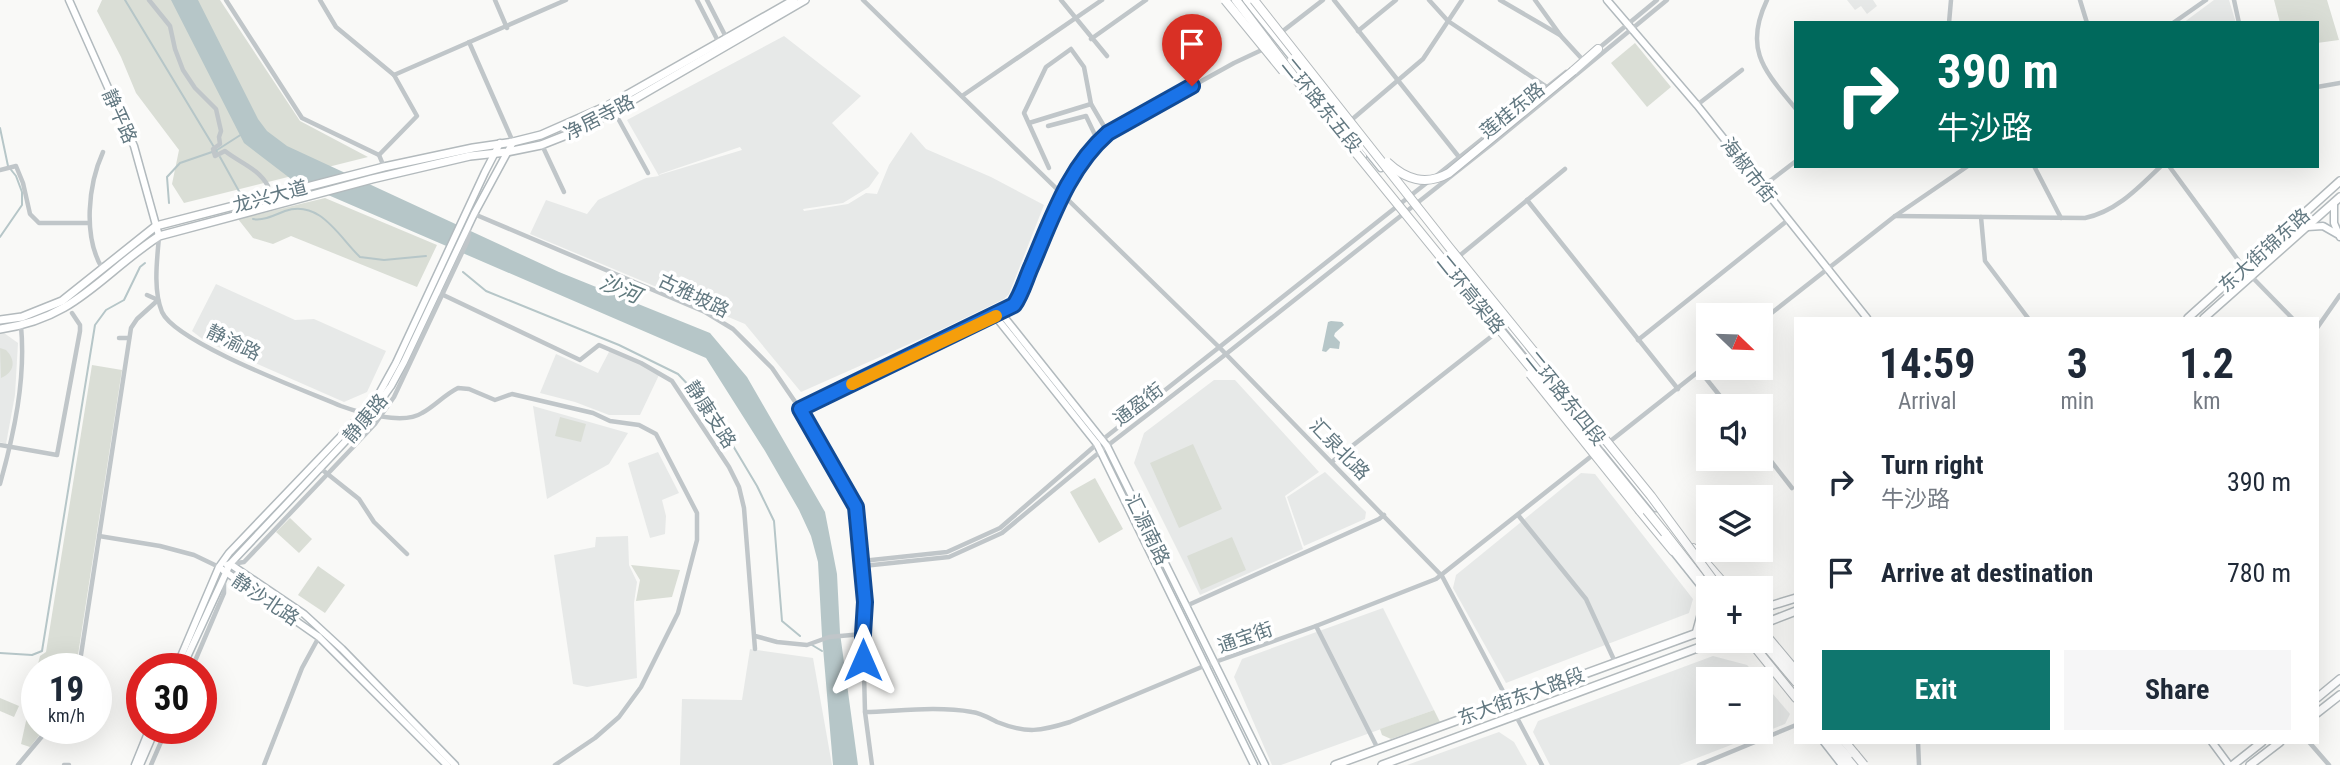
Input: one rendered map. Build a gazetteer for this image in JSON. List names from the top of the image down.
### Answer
{
  "streets": {
    "highway": ["二环高架路"],
    "main road": [
      "二环路东五段",
      "静平路",
      "净居寺路",
      "海椒市街",
      "龙兴大道",
      "东大街锦东路",
      "二环路东四段",
      "静康路",
      "汇源南路",
      "静沙北路",
      "东大街东大路段"
    ],
    "street": [
      "莲桂东路",
      "古雅坡路",
      "静渝路",
      "通盈街",
      "静康支路",
      "汇泉北路",
      "通宝街"
    ]
  },
  "crossings": [
    ["二环路东五段", "莲桂东路"],
    ["二环路东五段", "二环高架路"],
    ["二环路东五段", "二环路东四段"],
    ["二环路东五段", "通盈街"],
    ["莲桂东路", "海椒市街"],
    ["莲桂东路", "二环路东四段"],
    ["莲桂东路", "通盈街"],
    ["静平路", "龙兴大道"],
    ["净居寺路", "龙兴大道"],
    ["净居寺路", "静康路"],
    ["二环高架路", "二环路东四段"],
    ["古雅坡路", "通盈街"],
    ["古雅坡路", "静康路"],
    ["古雅坡路", "通宝街"],
    ["静渝路", "静康路"],
    ["二环路东四段", "通盈街"],
    ["二环路东四段", "通宝街"],
    ["通盈街", "汇泉北路"],
    ["通盈街", "汇源南路"],
    ["静康支路", "静康路"],
    ["静康路", "静沙北路"],
    ["汇泉北路", "通宝街"],
    ["汇泉北路", "东大街东大路段"],
    ["汇源南路", "通宝街"]
  ],
  "water": ["沙河"],
  "north": "bottom right",
  "page": {
    "turn": ["390 m", "牛沙路"],
    "map_buttons": ["+", "−"],
    "eta": [
      "14:59",
      "Arrival",
      "3",
      "min",
      "1.2",
      "km"
    ],
    "list": [
      {
        "name": "Turn right",
        "note": "牛沙路",
        "value": "390 m"
      },
      {
        "name": "Arrive at destination",
        "value": "780 m"
      }
    ],
    "buttons": ["Exit", "Share"],
    "speed": "19 km/h",
    "limit": "30"
  }
}
